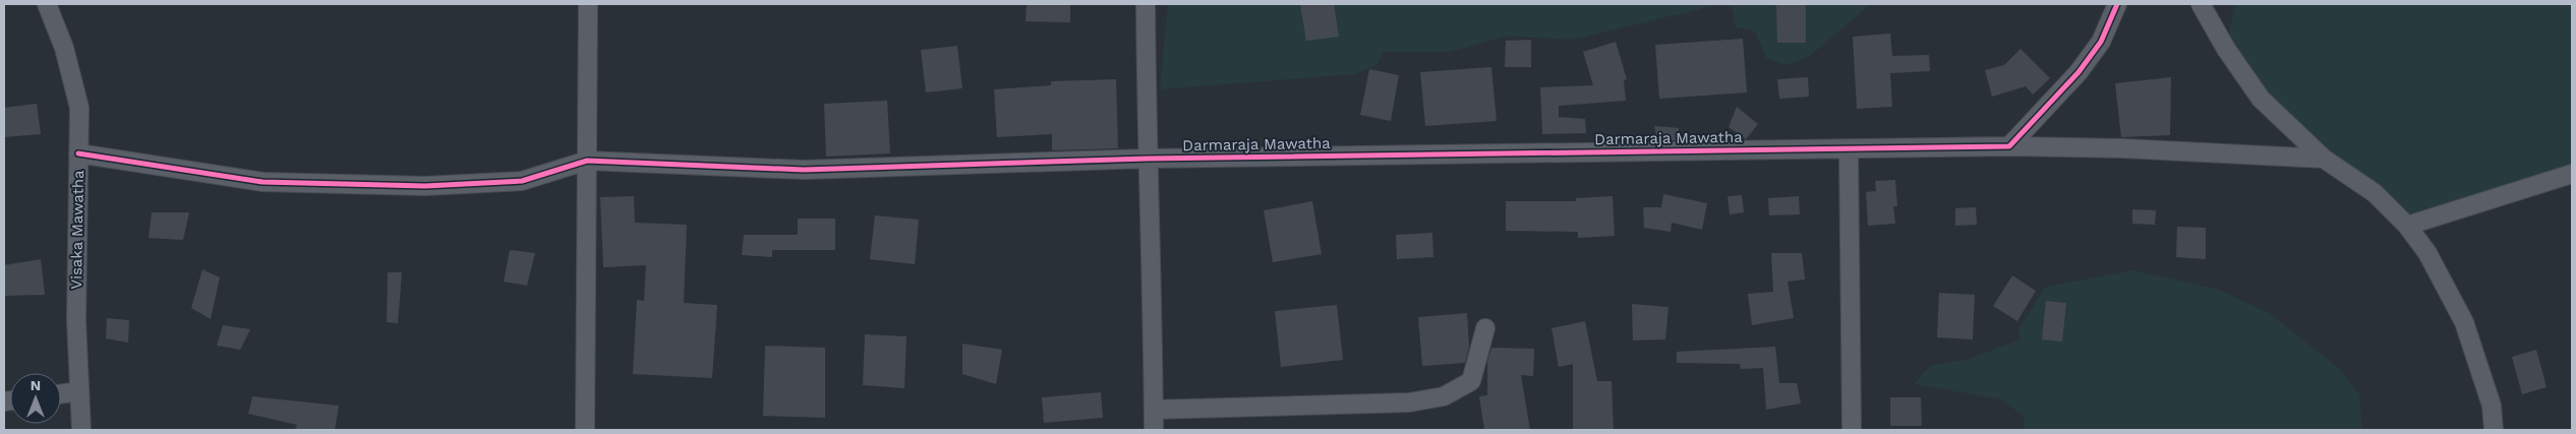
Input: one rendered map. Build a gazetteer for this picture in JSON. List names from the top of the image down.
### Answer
{
  "streets": {
    "street": ["Darmaraja Mawatha", "Visaka Mawatha"]
  },
  "crossings": [
    ["Darmaraja Mawatha", "Visaka Mawatha"]
  ],
  "north": "top"
}
